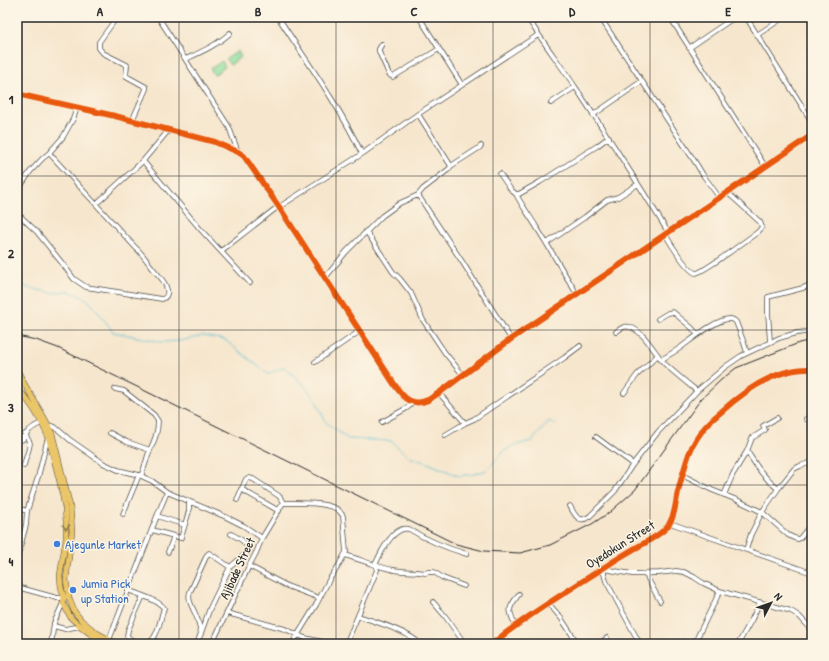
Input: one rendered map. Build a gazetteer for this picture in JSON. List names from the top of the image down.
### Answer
{
  "streets": {
    "street": ["Oyedokun Street", "Ajibade Street"]
  },
  "places": ["Ajegunle Market", "Jumia Pick up Station"],
  "north": "top right",
  "grid": {
    "columns": [
      "A",
      "B",
      "C",
      "D",
      "E"
    ],
    "rows": [
      "1",
      "2",
      "3",
      "4"
    ]
  }
}
